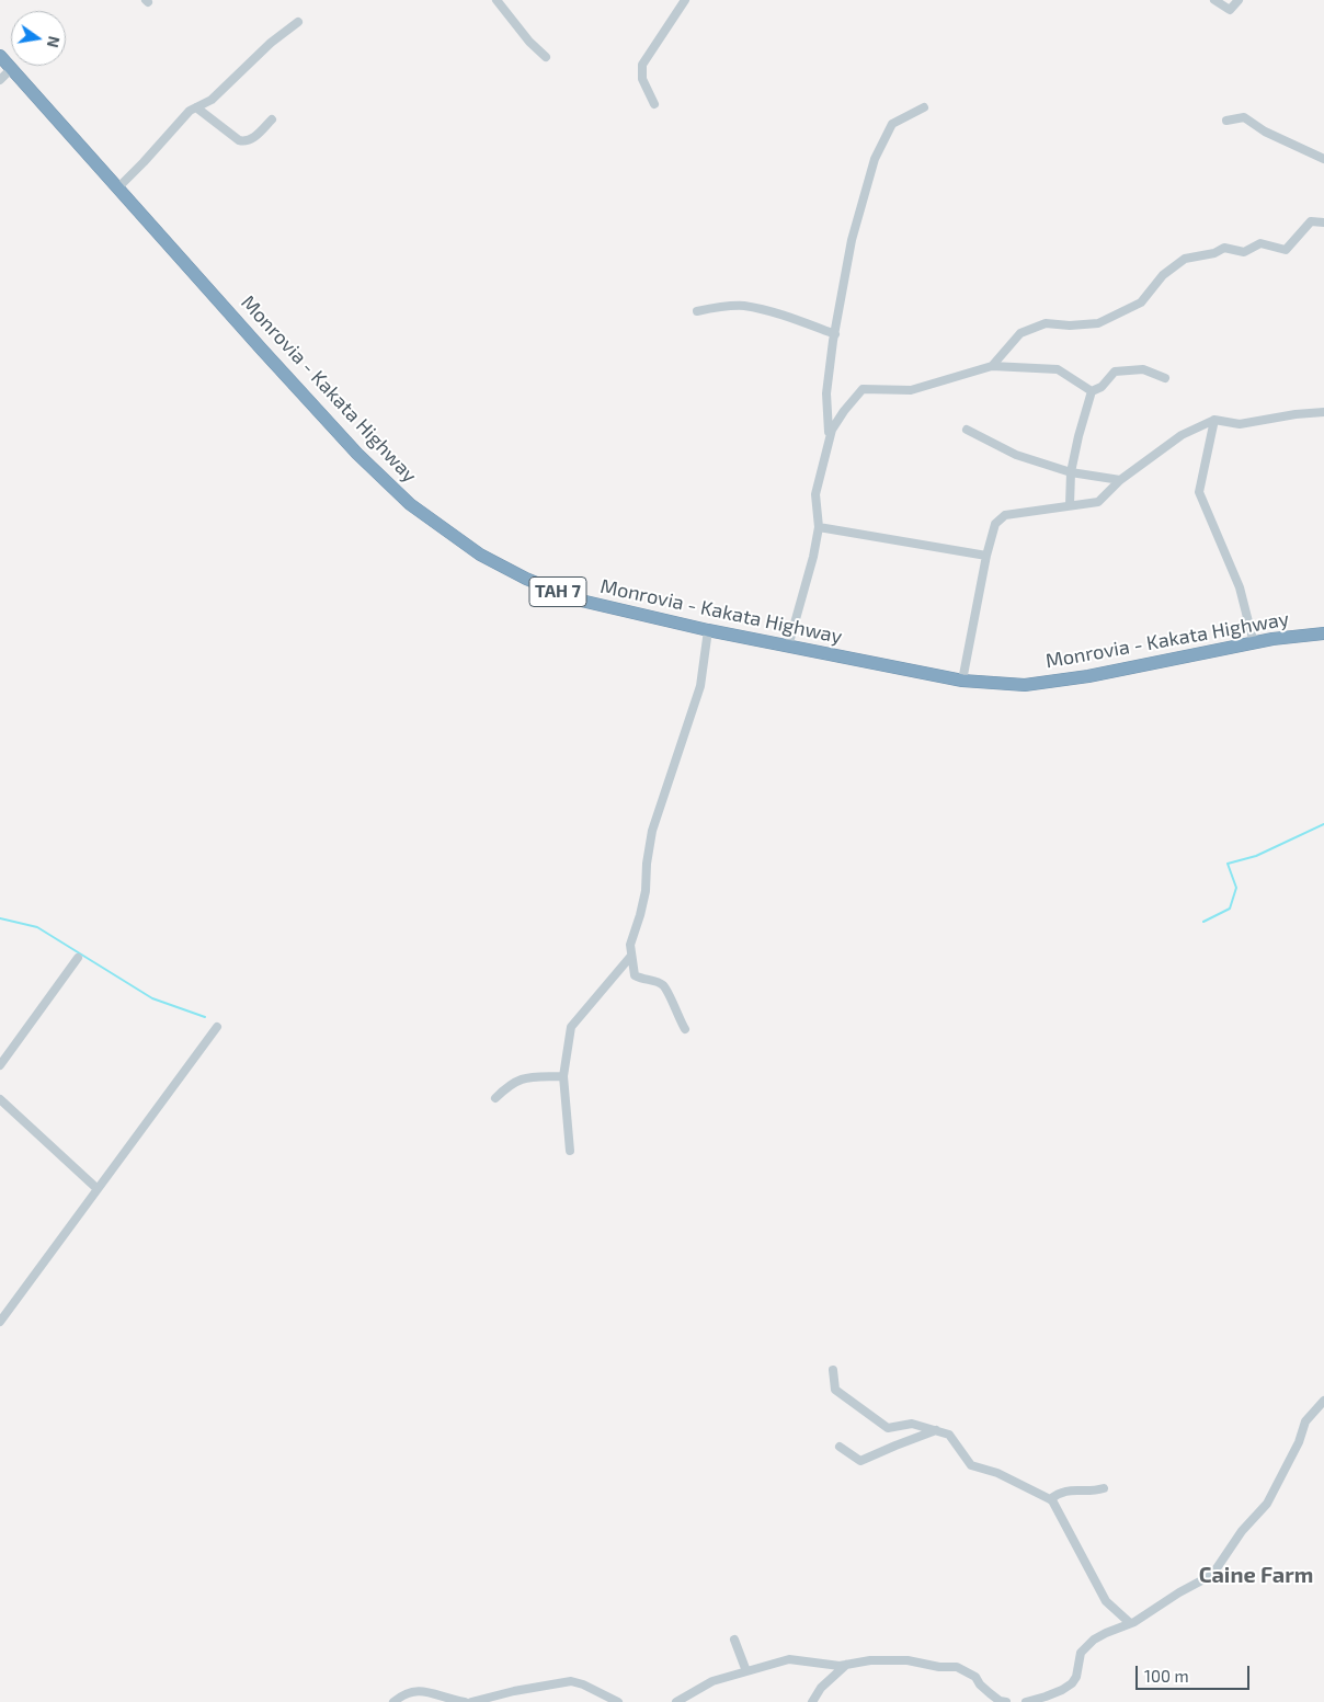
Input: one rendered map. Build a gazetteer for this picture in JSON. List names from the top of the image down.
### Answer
{
  "streets": {
    "highway": ["Monrovia - Kakata Highway", "TAH 7"]
  },
  "districts": ["Caine Farm"],
  "scale_bar": "100 m",
  "north": "right"
}
